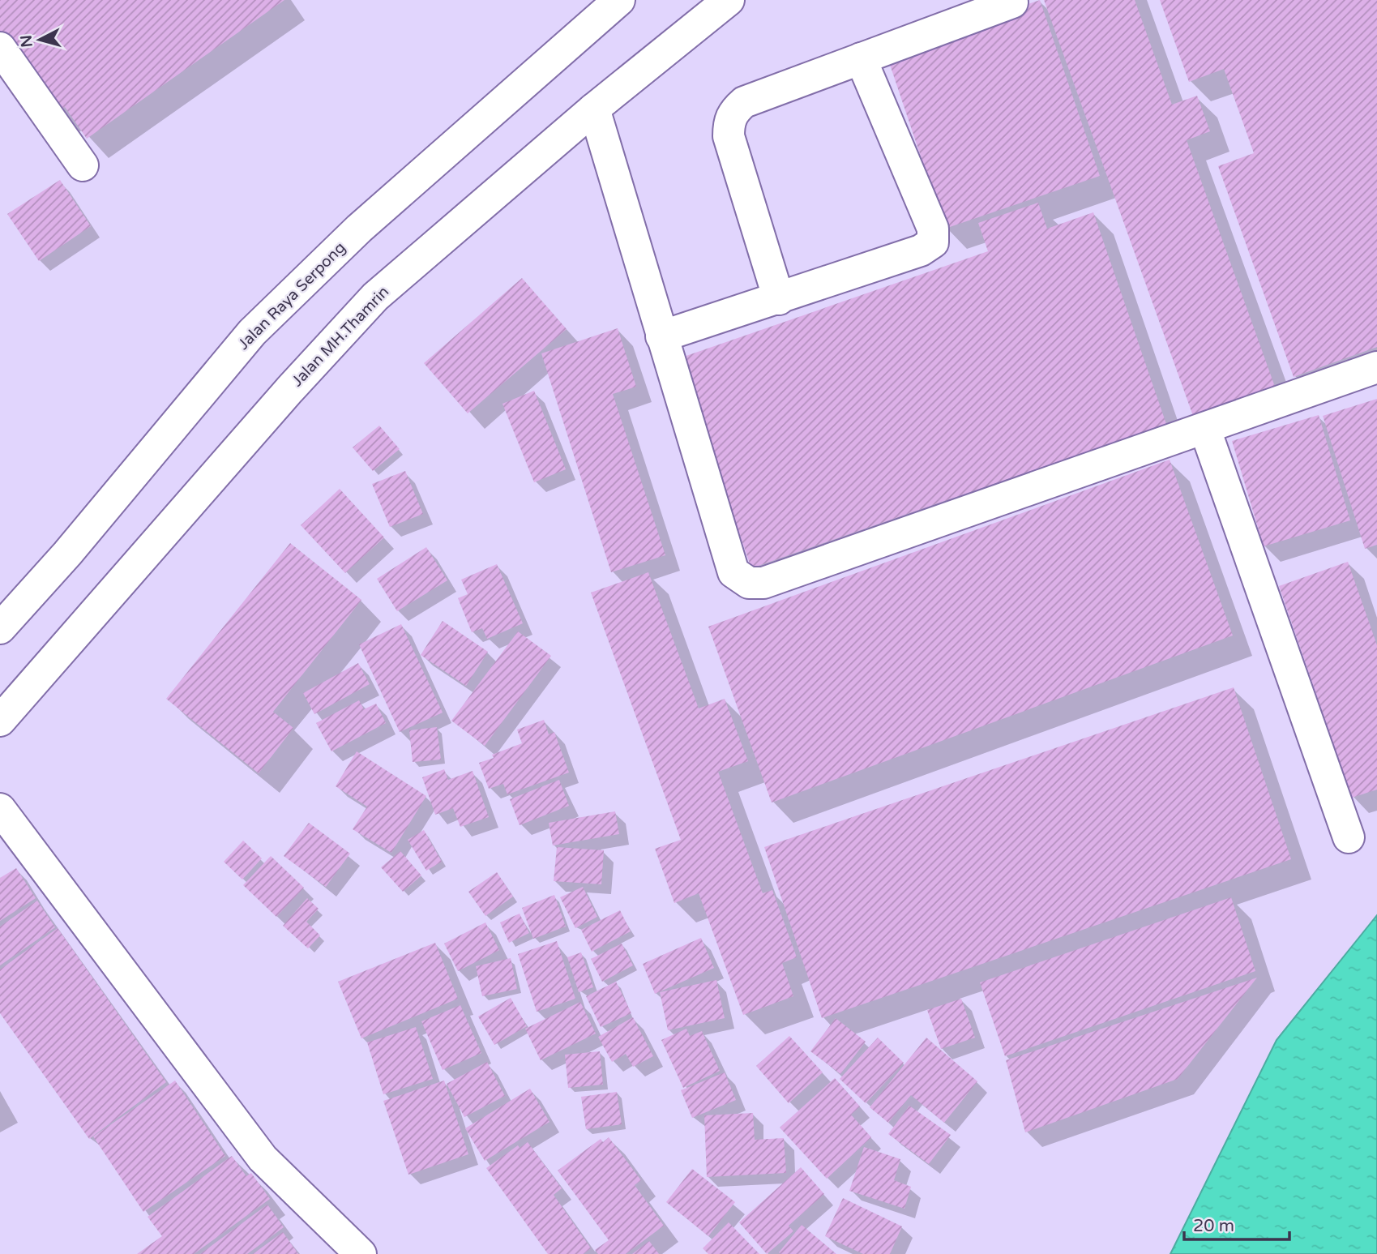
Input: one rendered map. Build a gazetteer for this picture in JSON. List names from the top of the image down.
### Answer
{
  "streets": {
    "main road": ["Jalan Raya Serpong", "Jalan MH.Thamrin"]
  },
  "scale_bar": "20 m",
  "north": "left"
}
